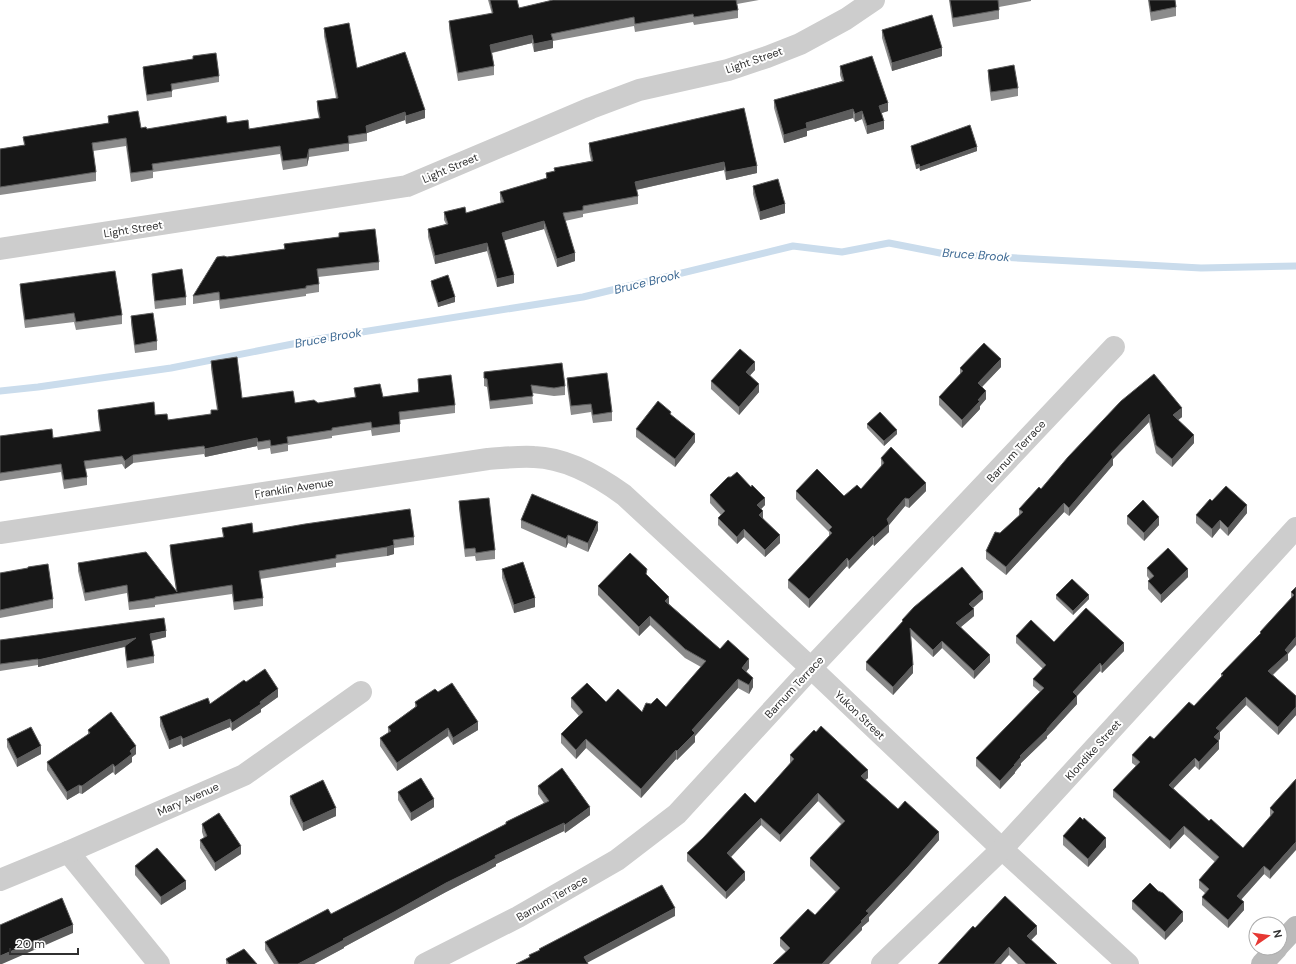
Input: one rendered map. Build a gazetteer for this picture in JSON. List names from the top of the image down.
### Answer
{
  "streets": {
    "street": [
      "Light Street",
      "Barnum Terrace",
      "Franklin Avenue",
      "Yukon Street",
      "Klondike Street",
      "Mary Avenue"
    ]
  },
  "crossings": [
    ["Barnum Terrace", "Yukon Street"],
    ["Franklin Avenue", "Yukon Street"],
    ["Yukon Street", "Klondike Street"]
  ],
  "water": ["Bruce Brook"],
  "scale_bar": "20 m",
  "north": "right"
}
